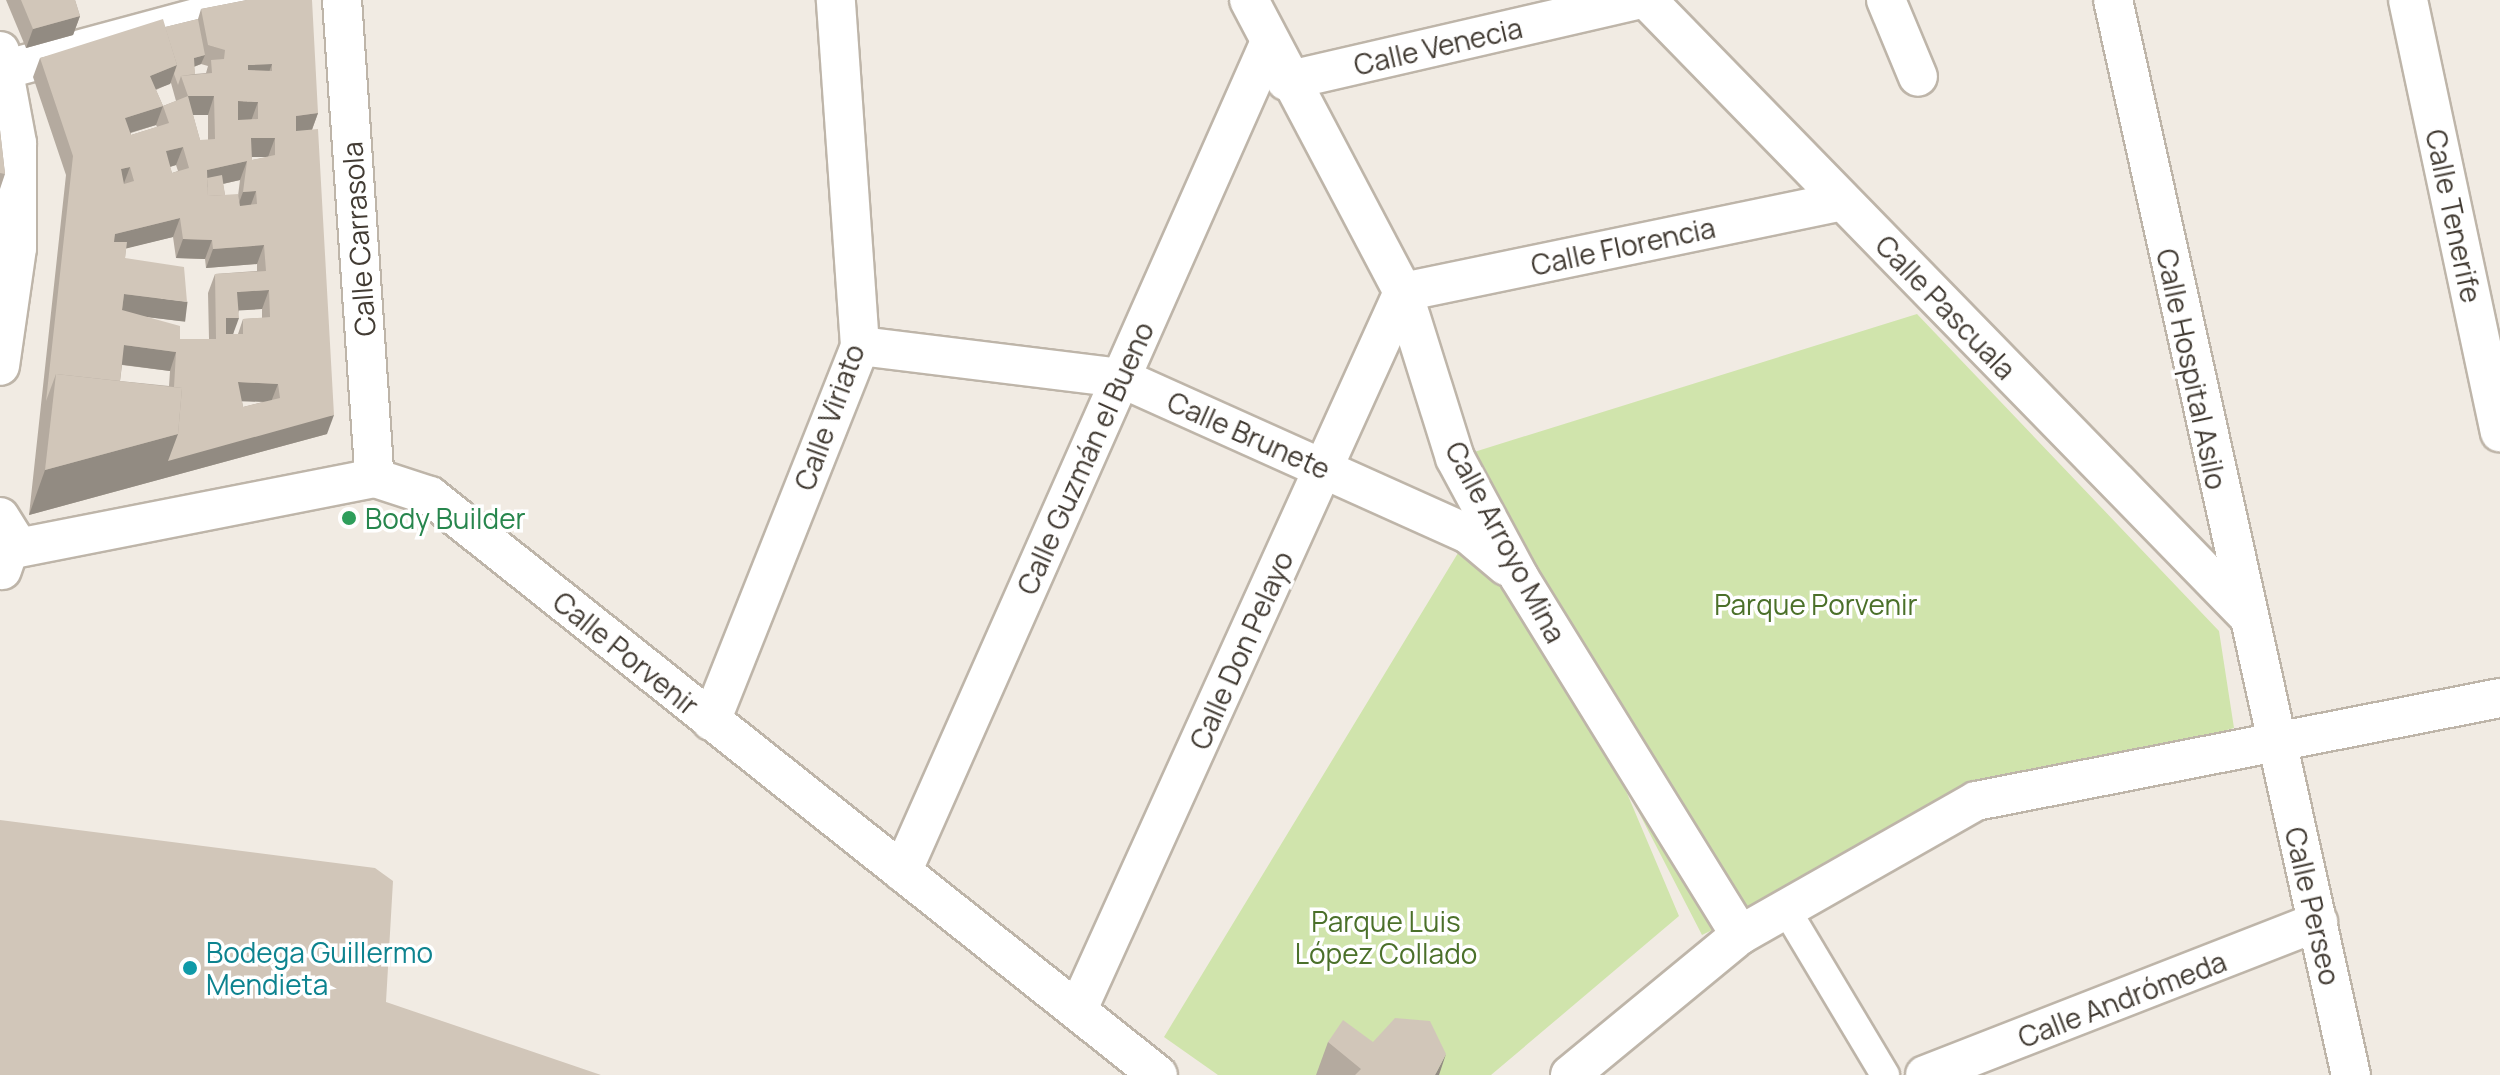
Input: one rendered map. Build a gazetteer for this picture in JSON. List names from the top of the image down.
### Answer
{
  "streets": {
    "street": [
      "Calle Venecia",
      "Calle Tenerife",
      "Calle Carrasola",
      "Calle Florencia",
      "Calle Pascuala",
      "Calle Hospital Asilo",
      "Calle Viriato",
      "Calle Brunete",
      "Calle Guzmán el Bueno",
      "Calle Arroyo Mina",
      "Calle Don Pelayo",
      "Calle Porvenir",
      "Calle Perseo",
      "Calle Andrómeda"
    ]
  },
  "crossings": [
    ["Calle Venecia", "Calle Arroyo Mina"],
    ["Calle Carrasola", "Calle Porvenir"],
    ["Calle Florencia", "Calle Pascuala"],
    ["Calle Florencia", "Calle Arroyo Mina"],
    ["Calle Florencia", "Calle Don Pelayo"],
    ["Calle Pascuala", "Calle Hospital Asilo"],
    ["Calle Hospital Asilo", "Calle Perseo"],
    ["Calle Viriato", "Calle Brunete"],
    ["Calle Viriato", "Calle Porvenir"],
    ["Calle Brunete", "Calle Guzmán el Bueno"],
    ["Calle Brunete", "Calle Arroyo Mina"],
    ["Calle Brunete", "Calle Don Pelayo"],
    ["Calle Guzmán el Bueno", "Calle Arroyo Mina"],
    ["Calle Guzmán el Bueno", "Calle Porvenir"],
    ["Calle Arroyo Mina", "Calle Don Pelayo"],
    ["Calle Don Pelayo", "Calle Porvenir"],
    ["Calle Perseo", "Calle Andrómeda"]
  ],
  "parks": ["Parque Porvenir", "Parque Luis López Collado"],
  "places": ["Body Builder", "Bodega Guillermo Mendieta"]
}
